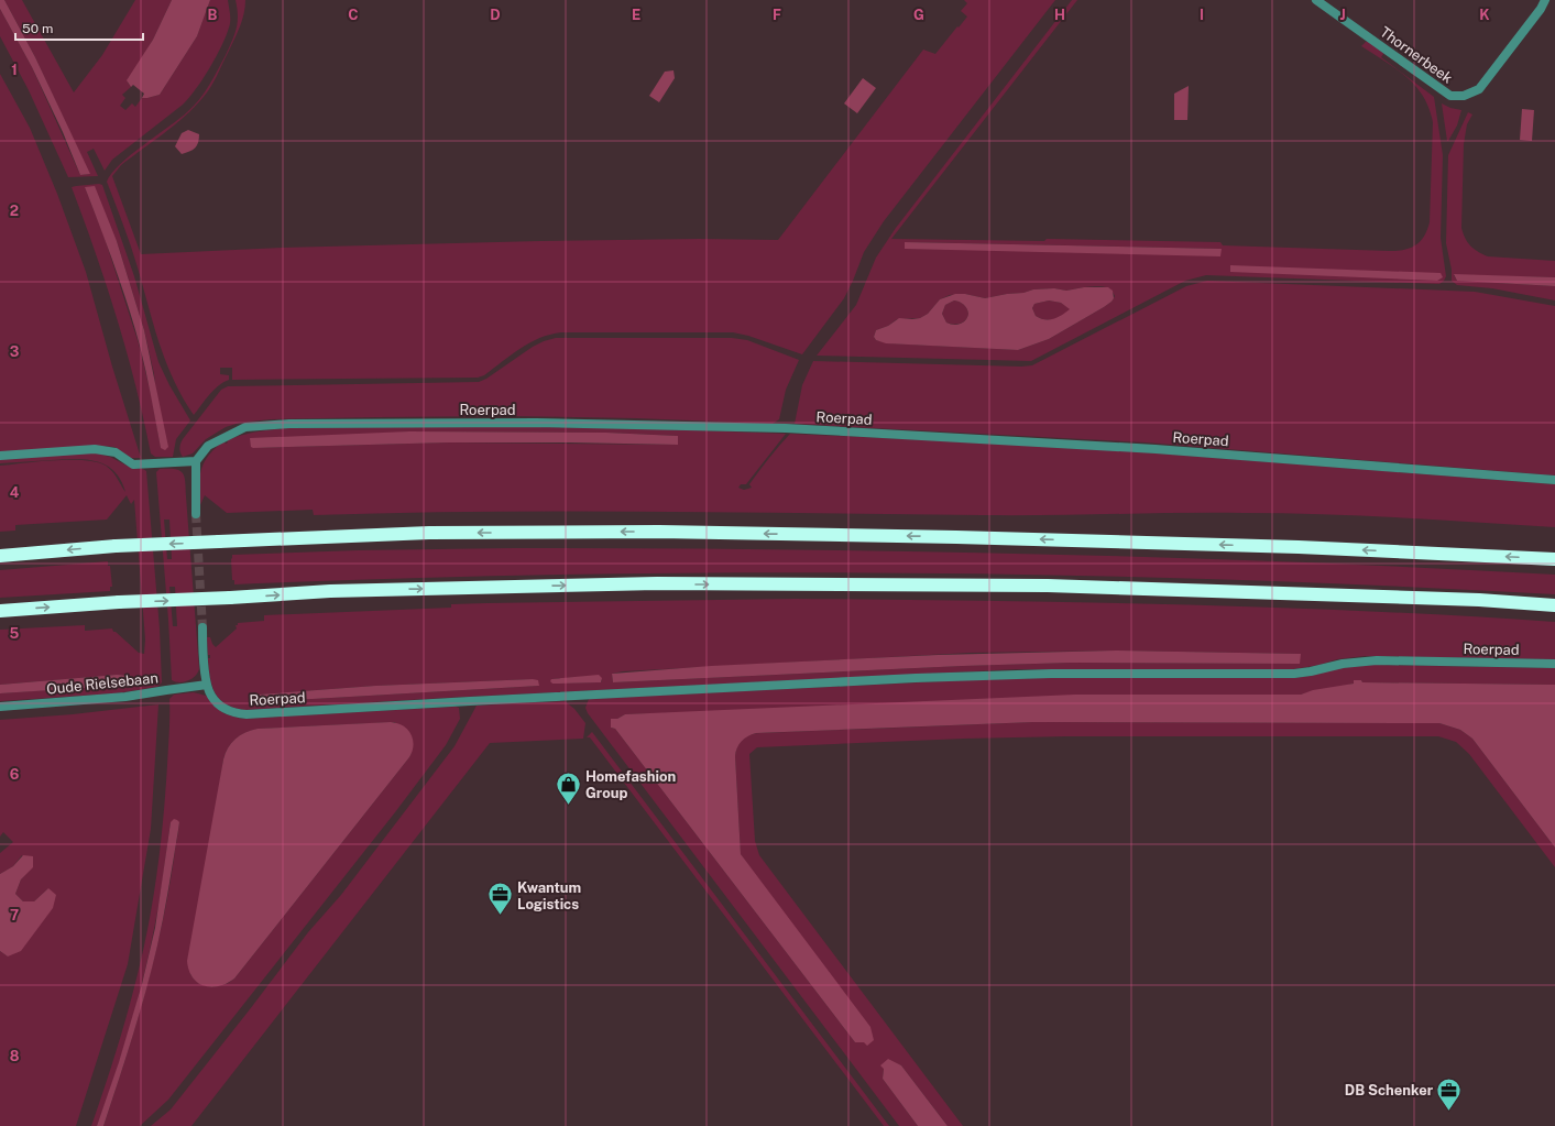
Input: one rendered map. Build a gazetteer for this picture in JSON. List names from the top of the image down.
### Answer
{
  "streets": {
    "street": ["Thornerbeek", "Roerpad", "Oude Rielsebaan"]
  },
  "crossings": [
    ["Roerpad", "Oude Rielsebaan"]
  ],
  "places": {
    "shop": ["Homefashion Group"],
    "office": ["Kwantum Logistics", "DB Schenker"]
  },
  "scale_bar": "50 m",
  "grid": {
    "columns": [
      "B",
      "C",
      "D",
      "E",
      "F",
      "G",
      "H",
      "I",
      "J",
      "K"
    ],
    "rows": [
      "1",
      "2",
      "3",
      "4",
      "5",
      "6",
      "7",
      "8"
    ]
  }
}
